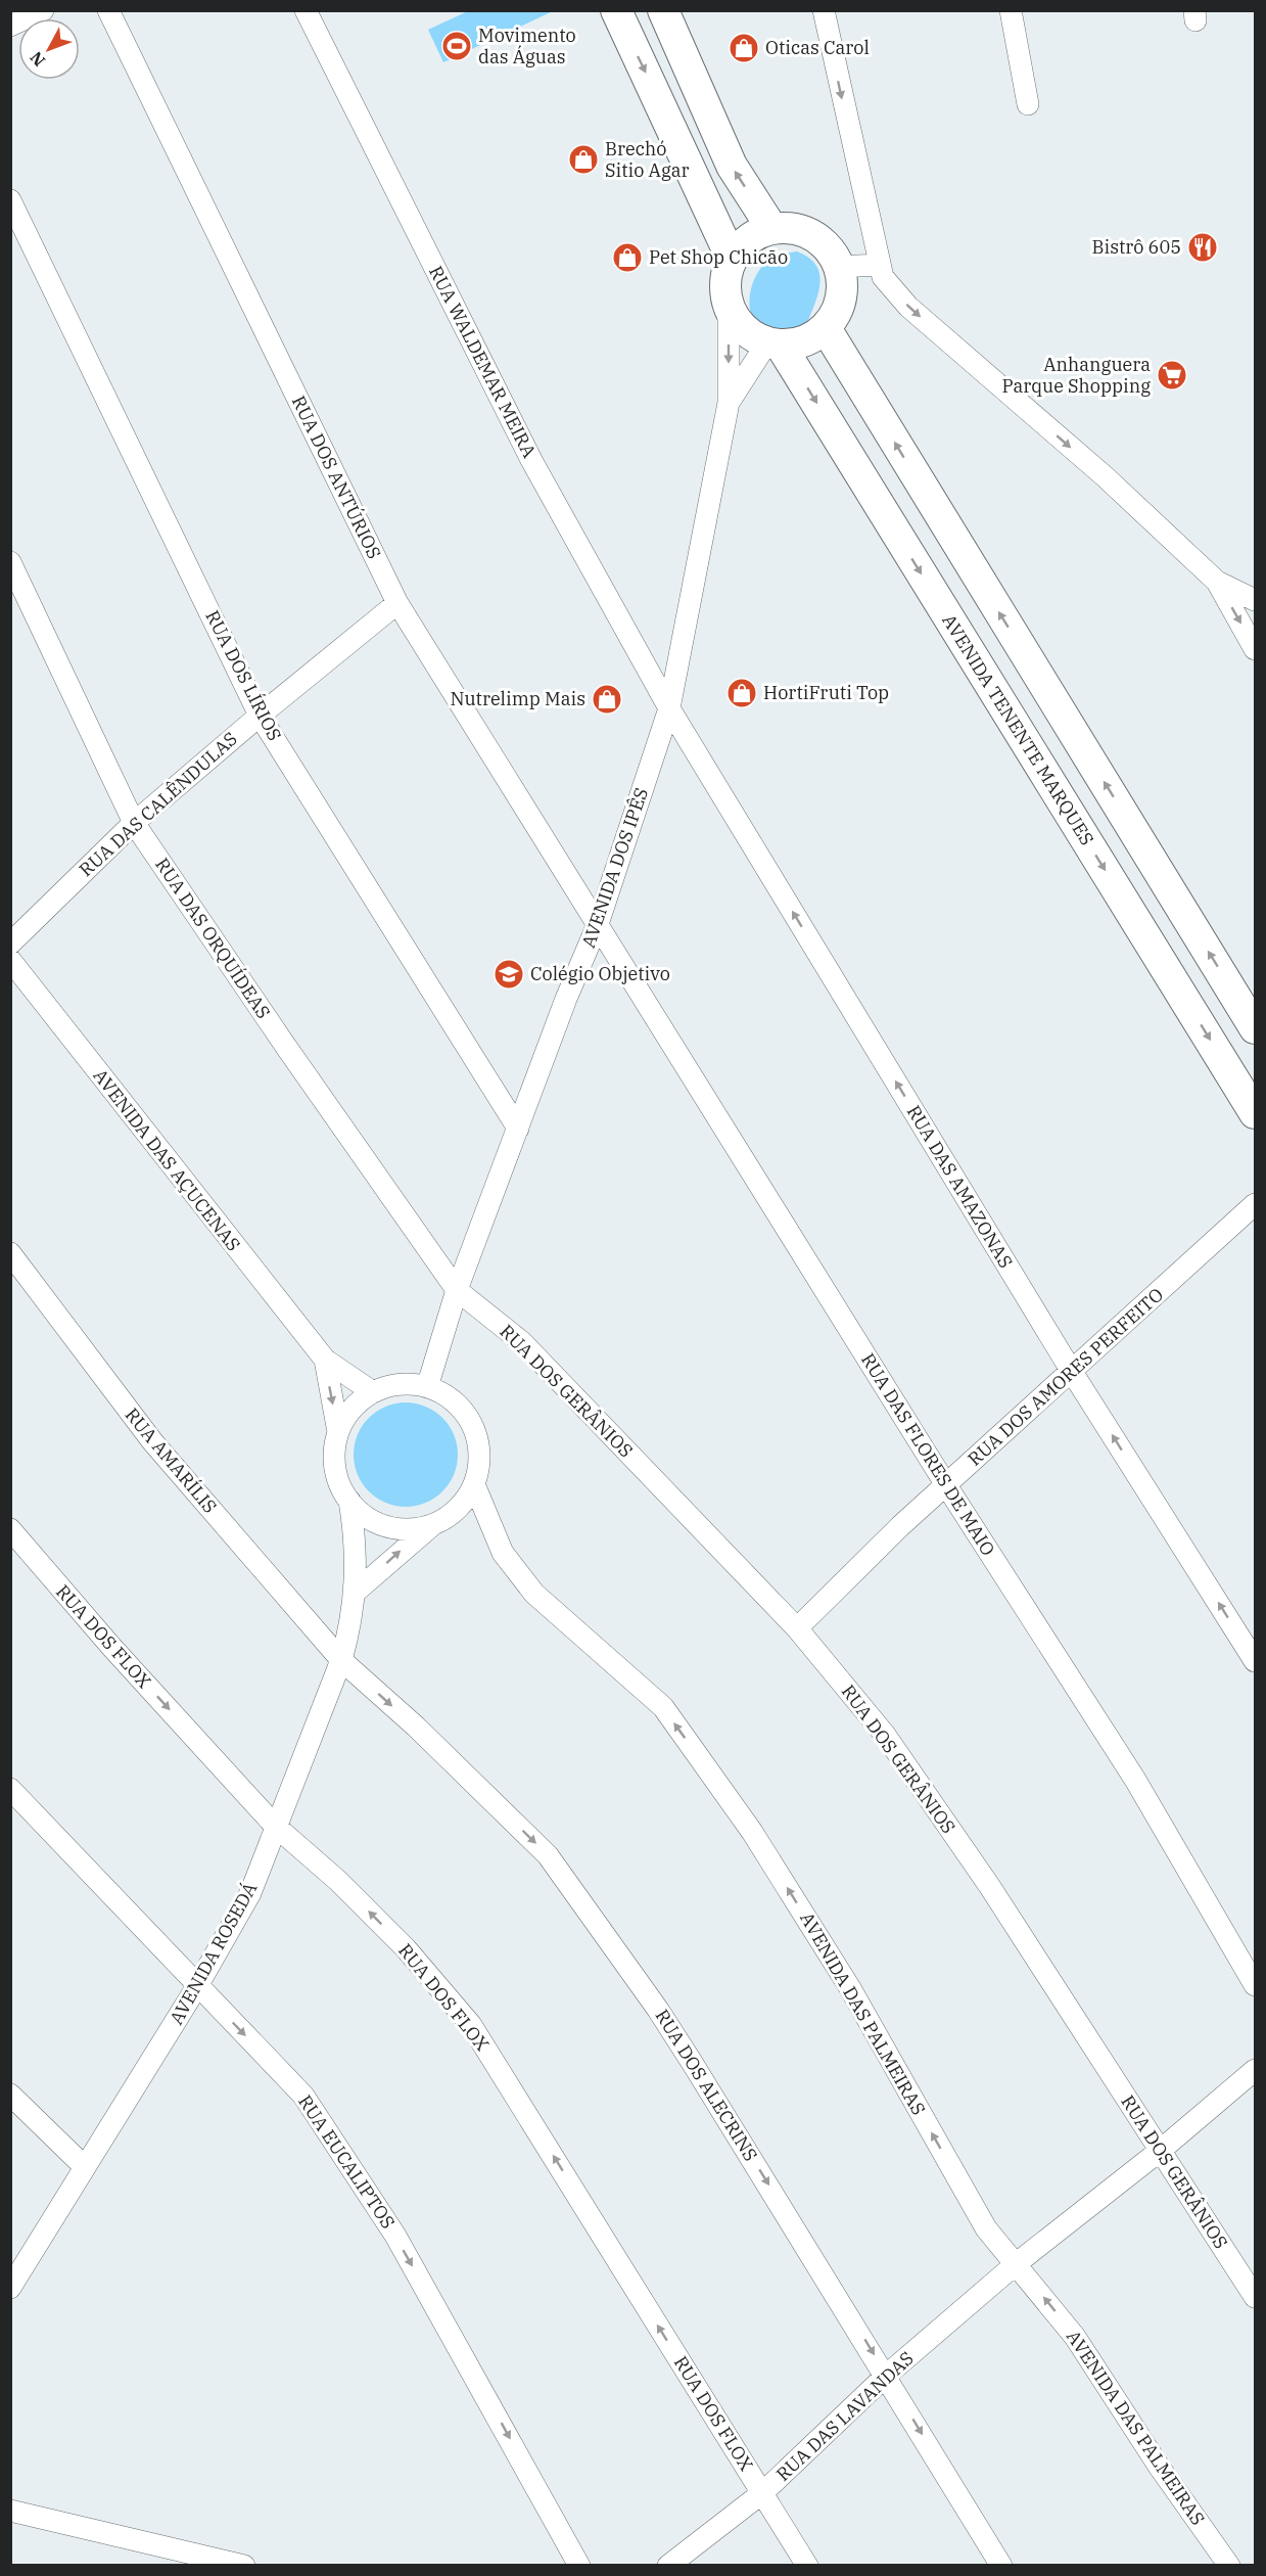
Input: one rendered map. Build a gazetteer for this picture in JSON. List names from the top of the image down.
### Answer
{
  "streets": {
    "main road": ["AVENIDA TENENTE MARQUES"],
    "street": [
      "RUA WALDEMAR MEIRA",
      "RUA DOS ANTÚRIOS",
      "RUA DOS LÍRIOS",
      "RUA DAS CALÊNDULAS",
      "AVENIDA DOS IPÊS",
      "RUA DAS ORQUÍDEAS",
      "AVENIDA DAS AÇUCENAS",
      "RUA DAS AMAZONAS",
      "RUA DOS AMORES PERFEITO",
      "RUA DOS GERÂNIOS",
      "RUA DAS FLORES DE MAIO",
      "RUA AMARÍLIS",
      "RUA DOS FLOX",
      "AVENIDA ROSEDÁ",
      "AVENIDA DAS PALMEIRAS",
      "RUA DOS ALECRINS",
      "RUA EUCALIPTOS",
      "RUA DAS LAVANDAS"
    ]
  },
  "crossings": [
    ["RUA WALDEMAR MEIRA", "AVENIDA DOS IPÊS"],
    ["RUA WALDEMAR MEIRA", "RUA DAS AMAZONAS"],
    ["RUA DOS ANTÚRIOS", "RUA DAS CALÊNDULAS"],
    ["RUA DOS ANTÚRIOS", "AVENIDA DOS IPÊS"],
    ["RUA DOS ANTÚRIOS", "RUA DAS FLORES DE MAIO"],
    ["RUA DOS LÍRIOS", "RUA DAS CALÊNDULAS"],
    ["RUA DOS LÍRIOS", "AVENIDA DOS IPÊS"],
    ["AVENIDA TENENTE MARQUES", "AVENIDA DOS IPÊS"],
    ["RUA DAS CALÊNDULAS", "RUA DAS ORQUÍDEAS"],
    ["AVENIDA DOS IPÊS", "RUA DAS ORQUÍDEAS"],
    ["AVENIDA DOS IPÊS", "AVENIDA DAS AÇUCENAS"],
    ["AVENIDA DOS IPÊS", "RUA DAS AMAZONAS"],
    ["AVENIDA DOS IPÊS", "RUA DOS GERÂNIOS"],
    ["AVENIDA DOS IPÊS", "RUA DAS FLORES DE MAIO"],
    ["AVENIDA DOS IPÊS", "AVENIDA ROSEDÁ"],
    ["AVENIDA DOS IPÊS", "AVENIDA DAS PALMEIRAS"],
    ["RUA DAS ORQUÍDEAS", "RUA DOS GERÂNIOS"],
    ["AVENIDA DAS AÇUCENAS", "AVENIDA ROSEDÁ"],
    ["AVENIDA DAS AÇUCENAS", "AVENIDA DAS PALMEIRAS"],
    ["RUA DAS AMAZONAS", "RUA DOS AMORES PERFEITO"],
    ["RUA DOS AMORES PERFEITO", "RUA DOS GERÂNIOS"],
    ["RUA DOS AMORES PERFEITO", "RUA DAS FLORES DE MAIO"],
    ["RUA DOS GERÂNIOS", "RUA DAS LAVANDAS"],
    ["RUA AMARÍLIS", "AVENIDA ROSEDÁ"],
    ["RUA AMARÍLIS", "RUA DOS ALECRINS"],
    ["RUA DOS FLOX", "AVENIDA ROSEDÁ"],
    ["RUA DOS FLOX", "RUA DAS LAVANDAS"],
    ["AVENIDA ROSEDÁ", "AVENIDA DAS PALMEIRAS"],
    ["AVENIDA ROSEDÁ", "RUA DOS ALECRINS"],
    ["AVENIDA ROSEDÁ", "RUA EUCALIPTOS"],
    ["AVENIDA DAS PALMEIRAS", "RUA DAS LAVANDAS"],
    ["RUA DOS ALECRINS", "RUA DAS LAVANDAS"]
  ],
  "one_way": [
    "RUA DAS AMAZONAS",
    "AVENIDA DAS PALMEIRAS",
    "RUA DOS ALECRINS",
    "RUA EUCALIPTOS"
  ],
  "places": {
    "sports": ["Movimento das Águas"],
    "shop": [
      "Oticas Carol",
      "Brechó Sitio Agar",
      "Pet Shop Chicão",
      "HortiFruti Top",
      "Nutrelimp Mais"
    ],
    "restaurant": ["Bistrô 605"],
    "supermarket": ["Anhanguera Parque Shopping"],
    "school or university": ["Colégio Objetivo"]
  },
  "north": "bottom left"
}
